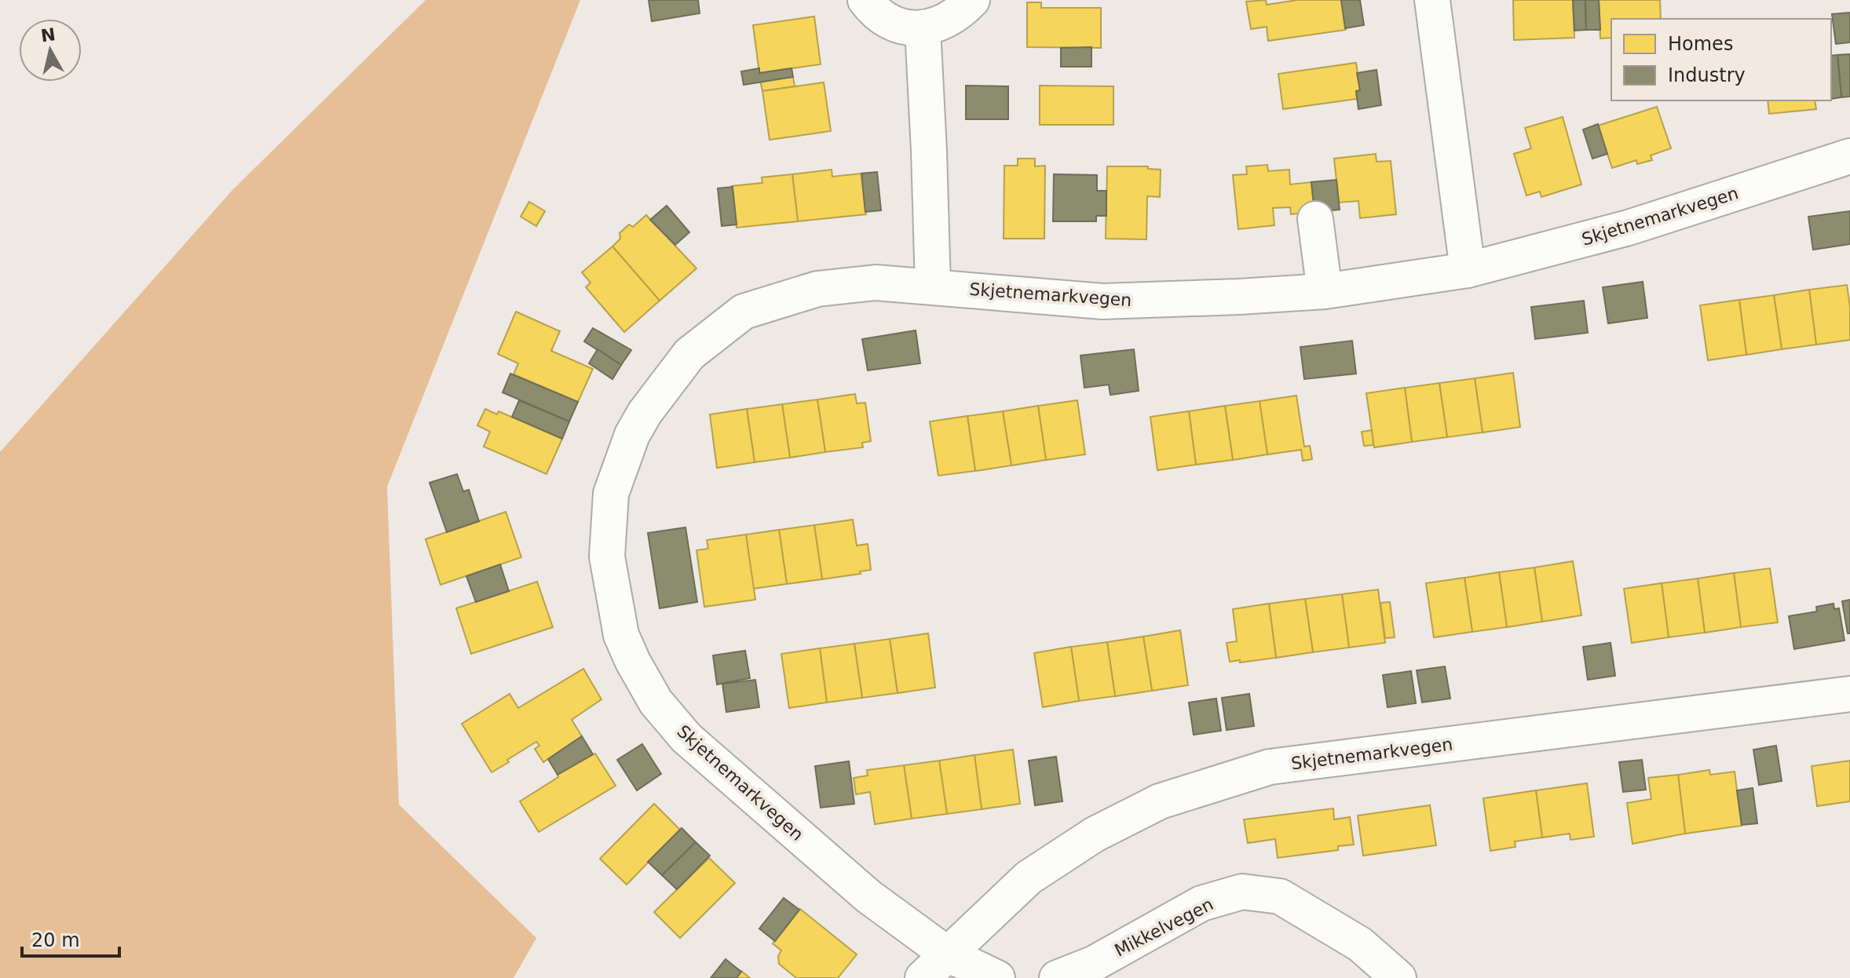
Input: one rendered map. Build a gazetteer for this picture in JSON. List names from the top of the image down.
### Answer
{
  "streets": {
    "street": ["Skjetnemarkvegen", "Mikkelvegen"]
  },
  "legend": ["Homes", "Industry"],
  "scale_bar": "20 m",
  "north": "top"
}
